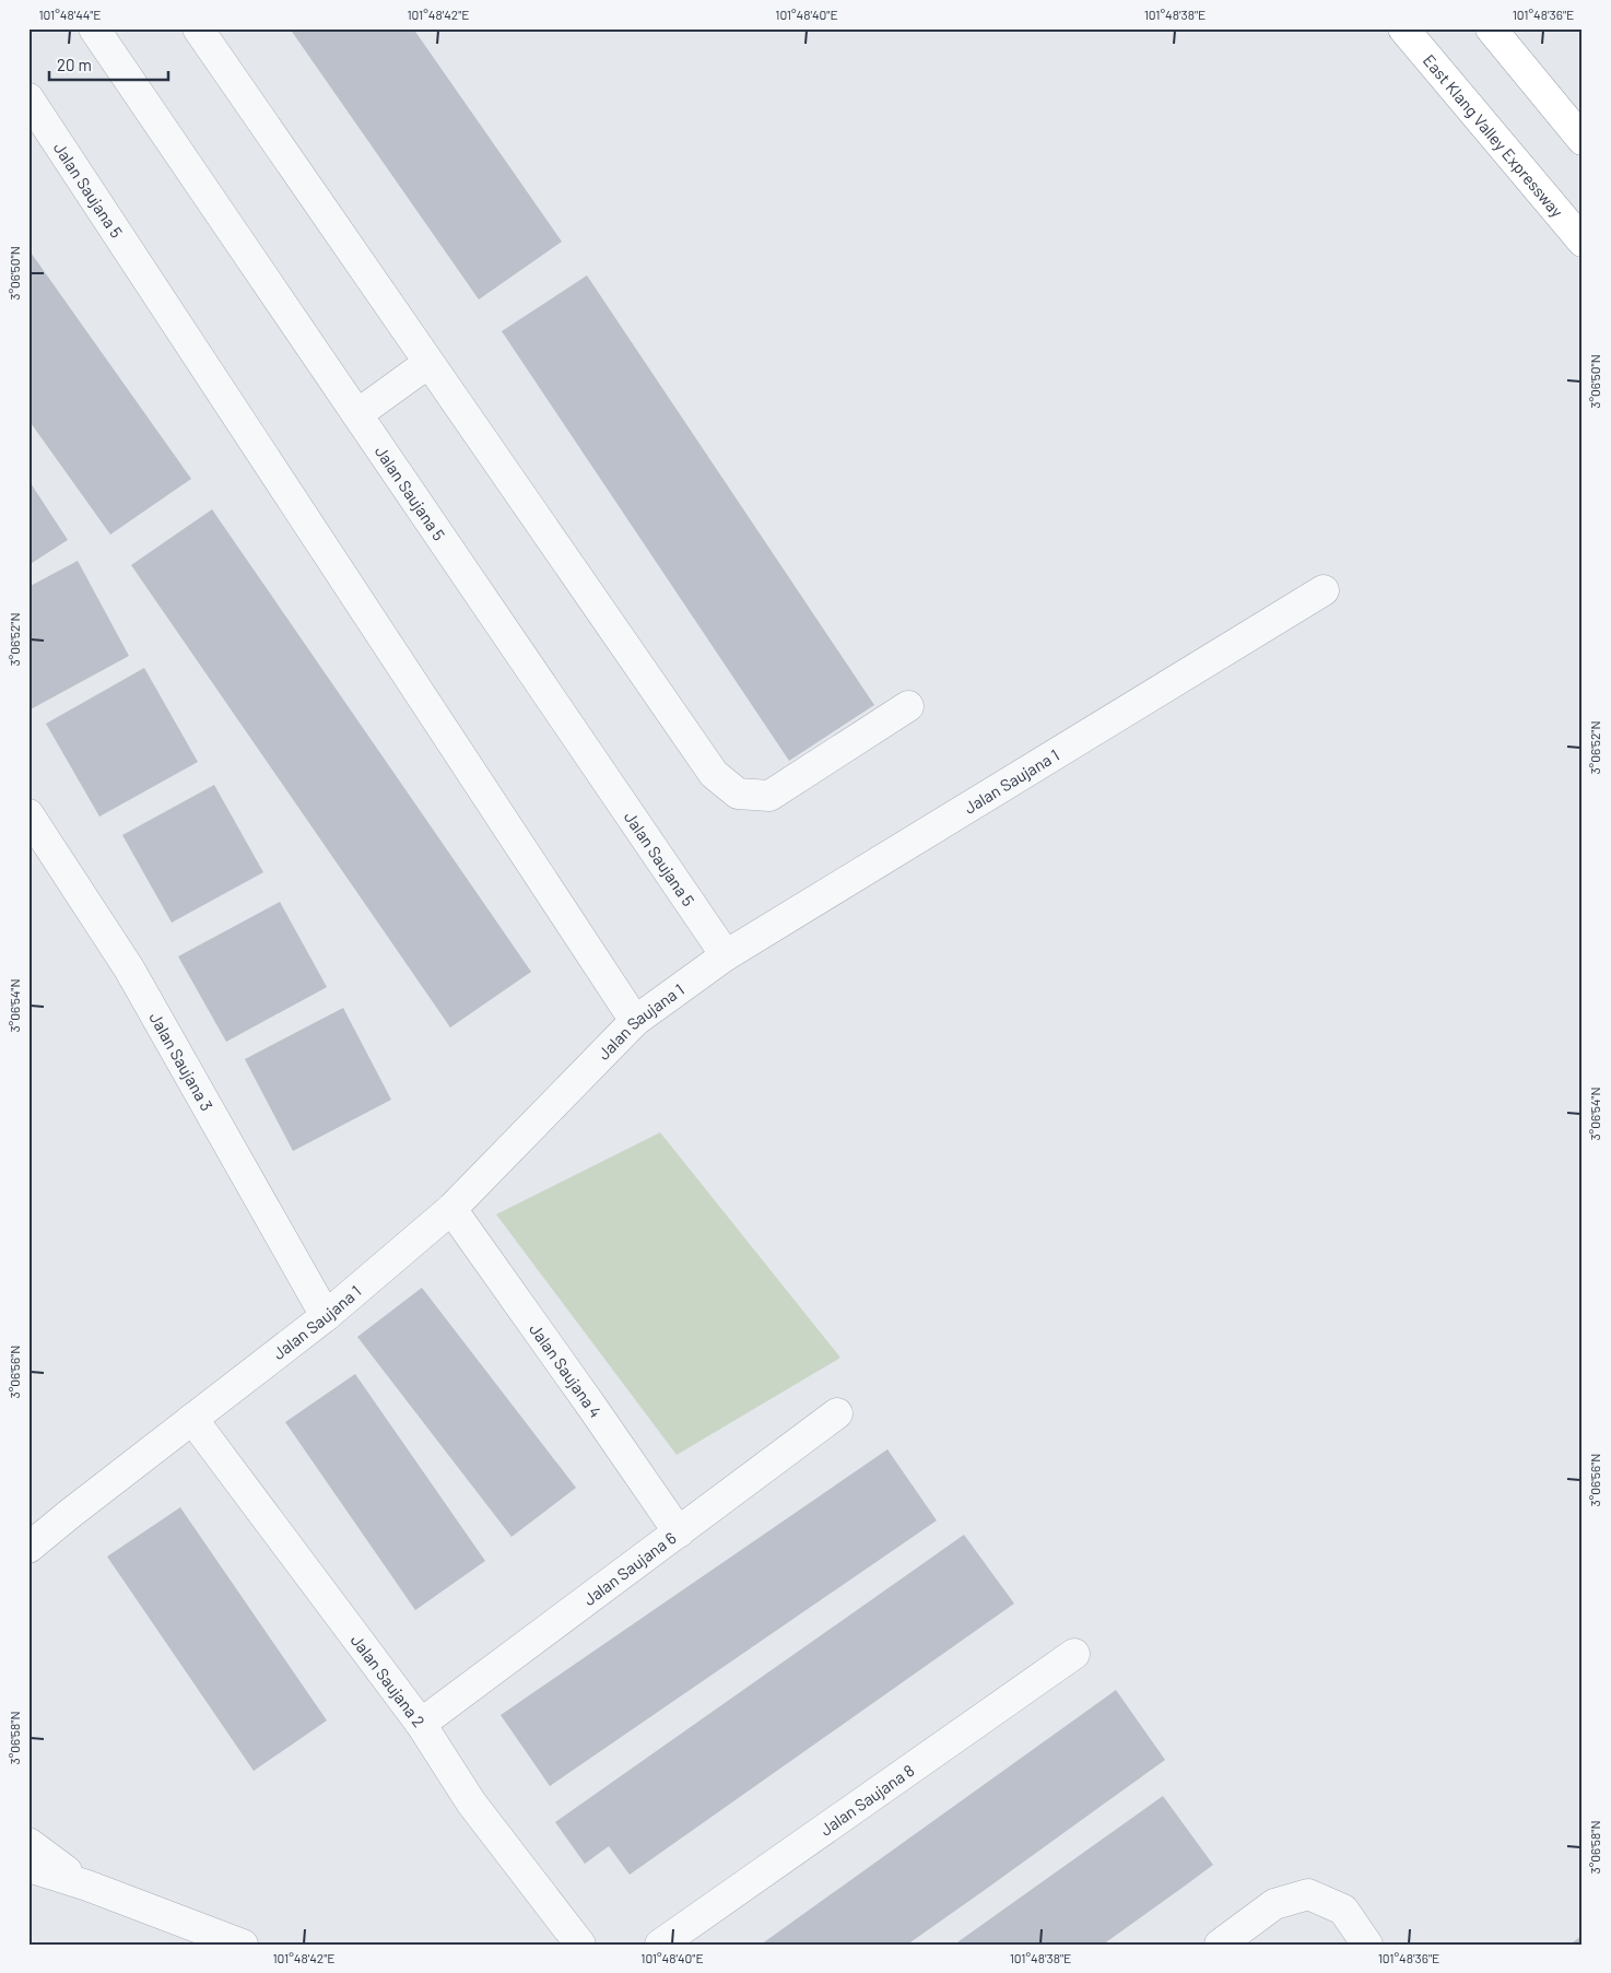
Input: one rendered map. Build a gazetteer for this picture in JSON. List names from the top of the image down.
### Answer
{
  "streets": {
    "highway": ["East Klang Valley Expressway"],
    "street": [
      "Jalan Saujana 5",
      "Jalan Saujana 1",
      "Jalan Saujana 3",
      "Jalan Saujana 4",
      "Jalan Saujana 6",
      "Jalan Saujana 2",
      "Jalan Saujana 8"
    ]
  },
  "crossings": [
    ["Jalan Saujana 5", "Jalan Saujana 1"],
    ["Jalan Saujana 1", "Jalan Saujana 3"],
    ["Jalan Saujana 1", "Jalan Saujana 4"],
    ["Jalan Saujana 1", "Jalan Saujana 2"],
    ["Jalan Saujana 4", "Jalan Saujana 6"],
    ["Jalan Saujana 6", "Jalan Saujana 2"]
  ],
  "scale_bar": "20 m",
  "coordinates": [
    "101°48'44\"E",
    "101°48'42\"E",
    "101°48'40\"E",
    "101°48'38\"E",
    "101°48'36\"E",
    "3°06'50\"N",
    "3°06'52\"N",
    "3°06'54\"N",
    "3°06'56\"N",
    "3°06'58\"N"
  ]
}
